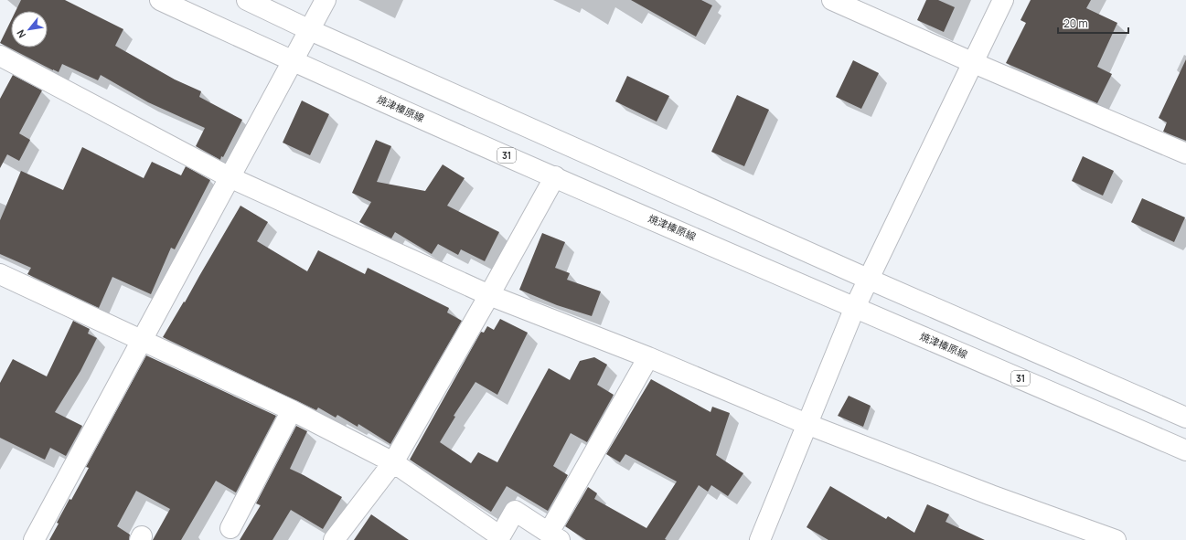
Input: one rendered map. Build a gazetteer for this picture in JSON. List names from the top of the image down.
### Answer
{
  "streets": {
    "street": ["焼津榛原線", "31"]
  },
  "scale_bar": "20 m",
  "north": "bottom left"
}
